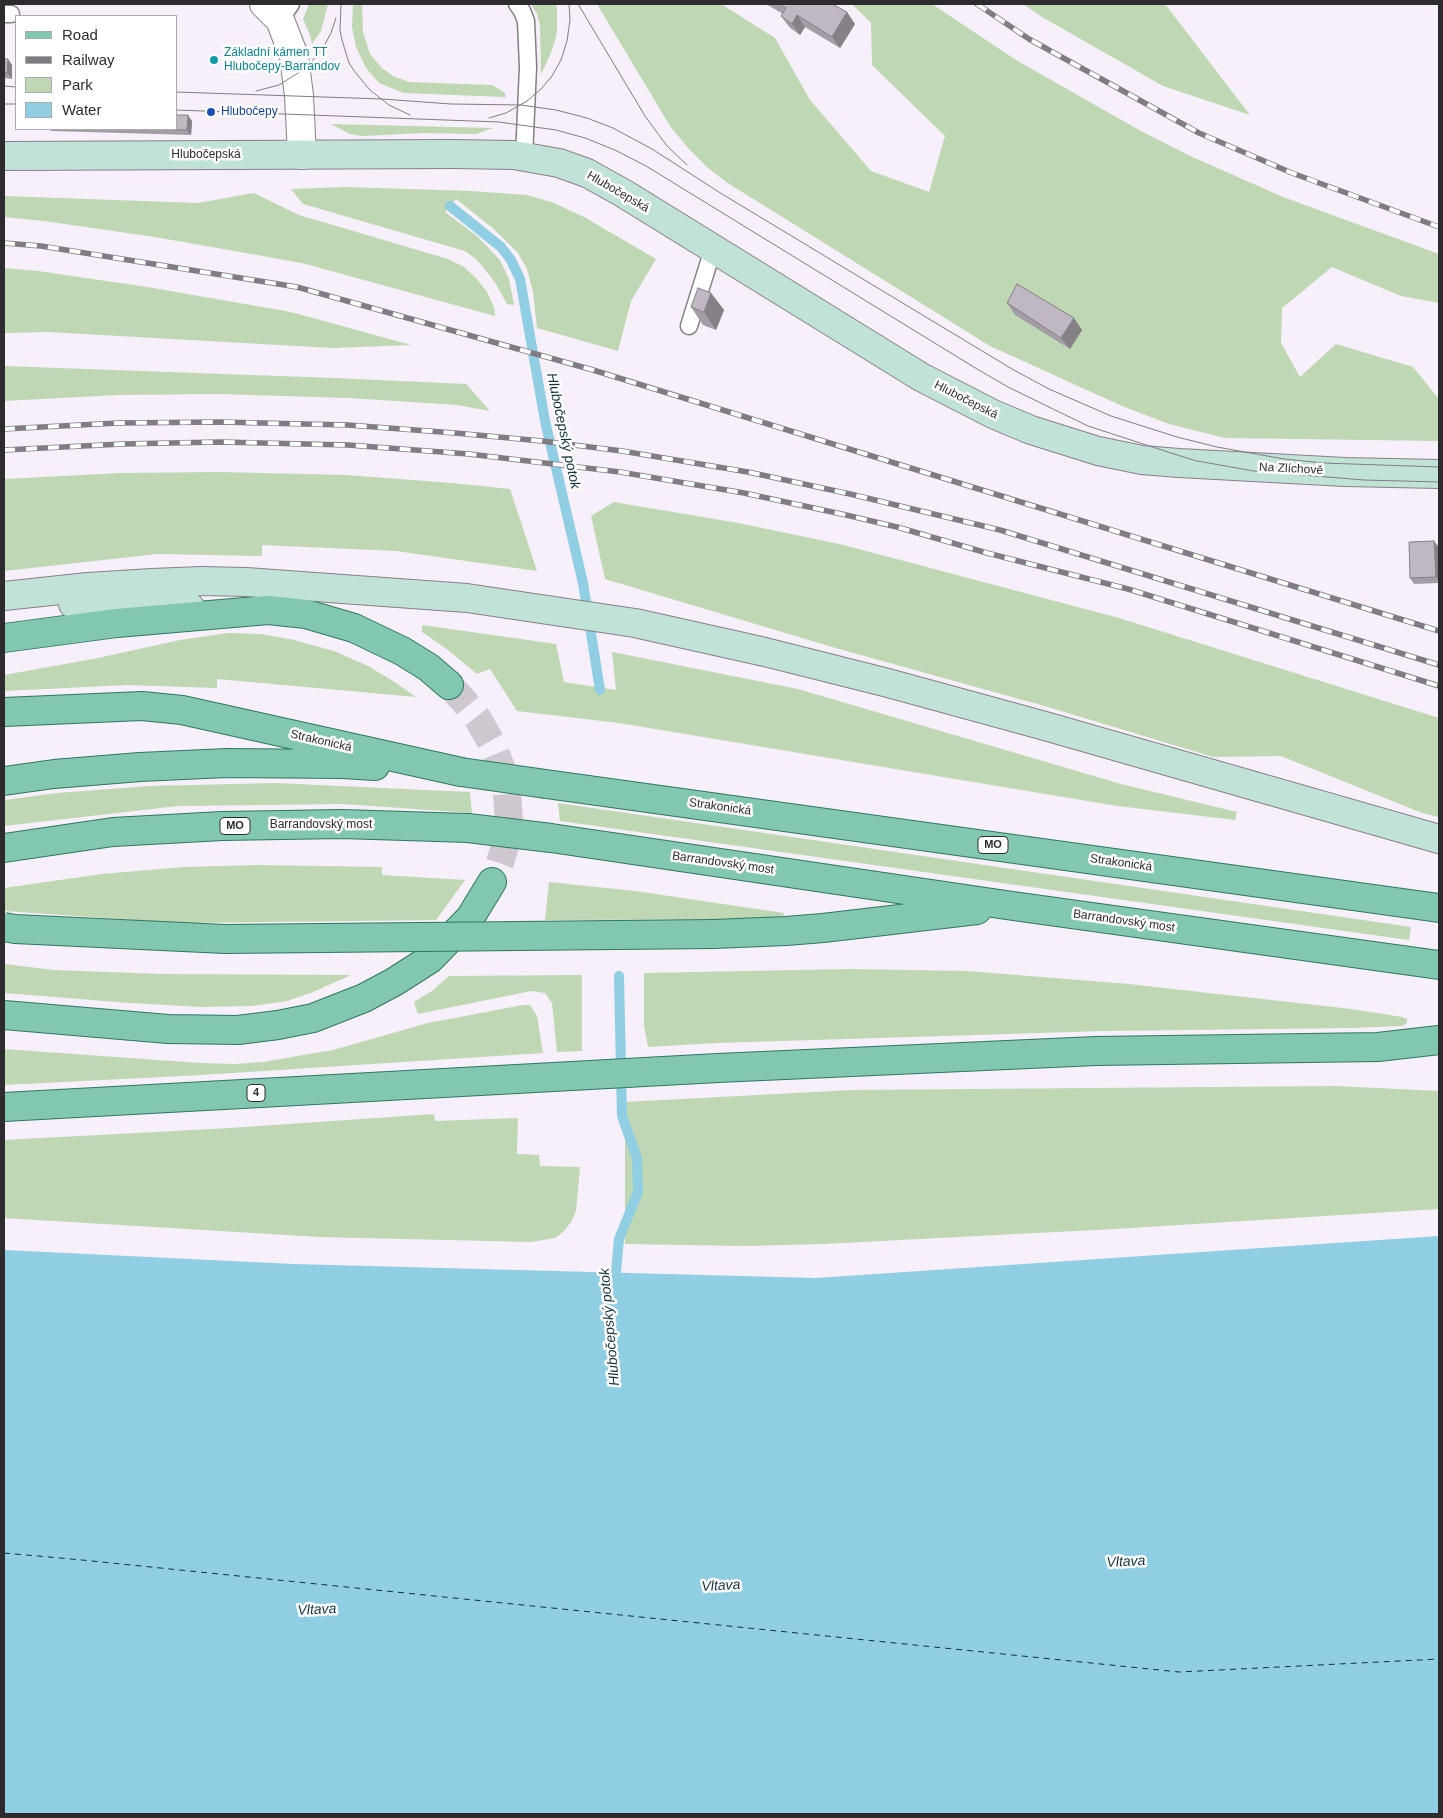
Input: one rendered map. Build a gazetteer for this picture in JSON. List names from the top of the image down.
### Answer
{
  "streets": {
    "main road": [
      "Hlubočepská",
      "Na Zlíchově",
      "Strakonická",
      "Barrandovský most",
      "MO",
      "4"
    ]
  },
  "crossings": [
    ["Hlubočepská", "Na Zlíchově"],
    ["Strakonická", "MO"]
  ],
  "water": ["Hlubočepský potok", "Vltava"],
  "places": ["Základní kámen TT Hlubočepy-Barrandov", "Hlubočepy"],
  "legend": [
    "Road",
    "Railway",
    "Park",
    "Water"
  ]
}
